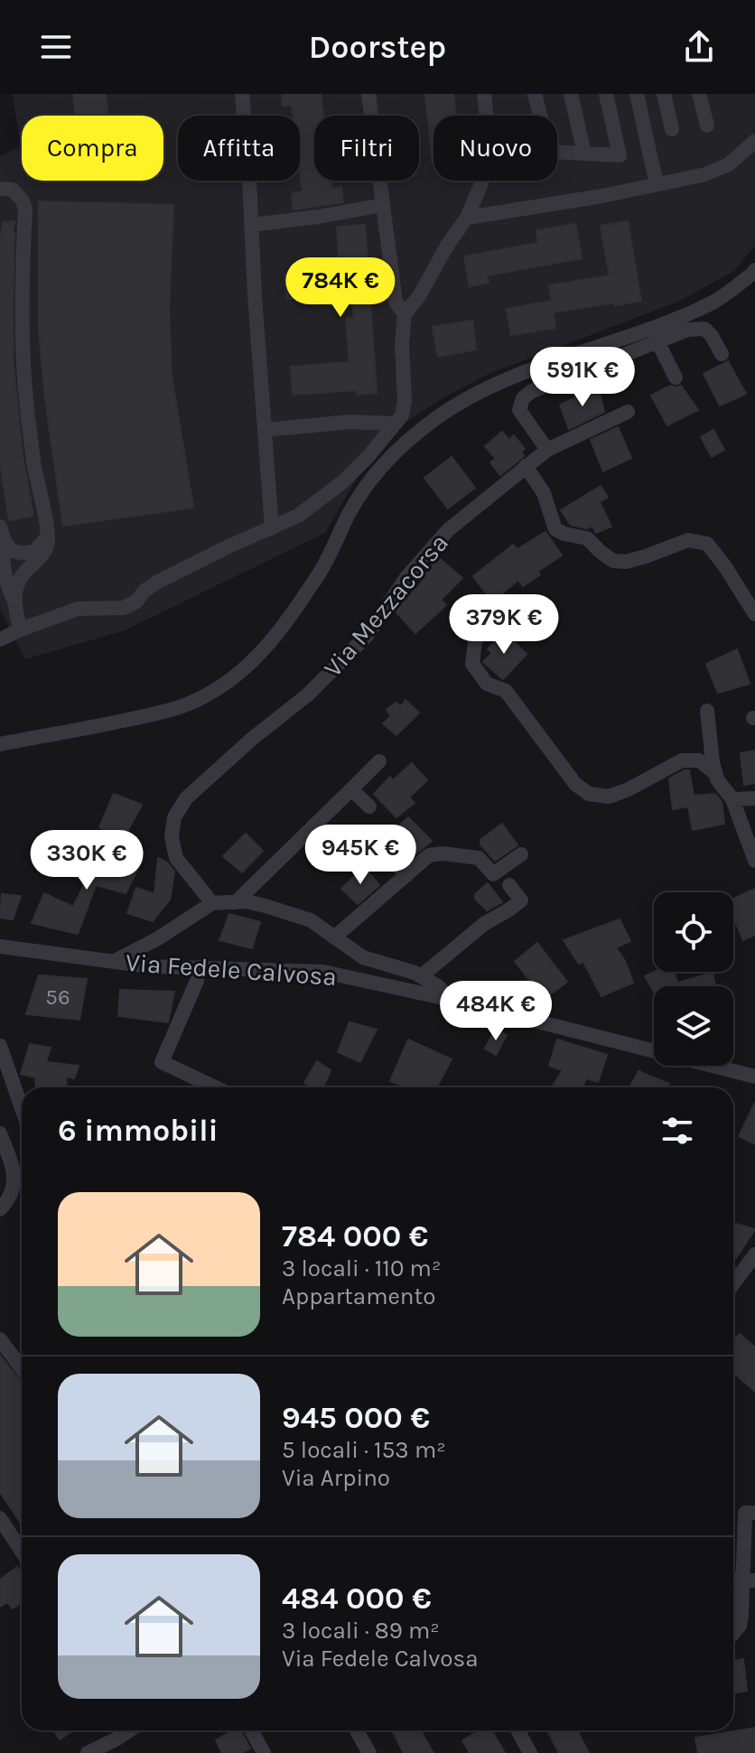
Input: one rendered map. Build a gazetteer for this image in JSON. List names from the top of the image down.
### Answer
{
  "streets": {
    "street": ["Via Mezzacorsa", "Via Fedele Calvosa"]
  },
  "house_numbers": ["56"],
  "page": {
    "header": "Doorstep",
    "chip": [
      "Compra",
      "Affitta",
      "Filtri",
      "Nuovo"
    ],
    "price": [
      "784K €",
      "591K €",
      "379K €",
      "945K €",
      "330K €",
      "484K €"
    ],
    "heading": "6 immobili",
    "list": [
      {
        "name": "784 000 €",
        "note": "3 locali · 110 m² · Appartamento"
      },
      {
        "name": "945 000 €",
        "note": "5 locali · 153 m² · Via Arpino"
      },
      {
        "name": "484 000 €",
        "note": "3 locali · 89 m² · Via Fedele Calvosa"
      }
    ]
  }
}
